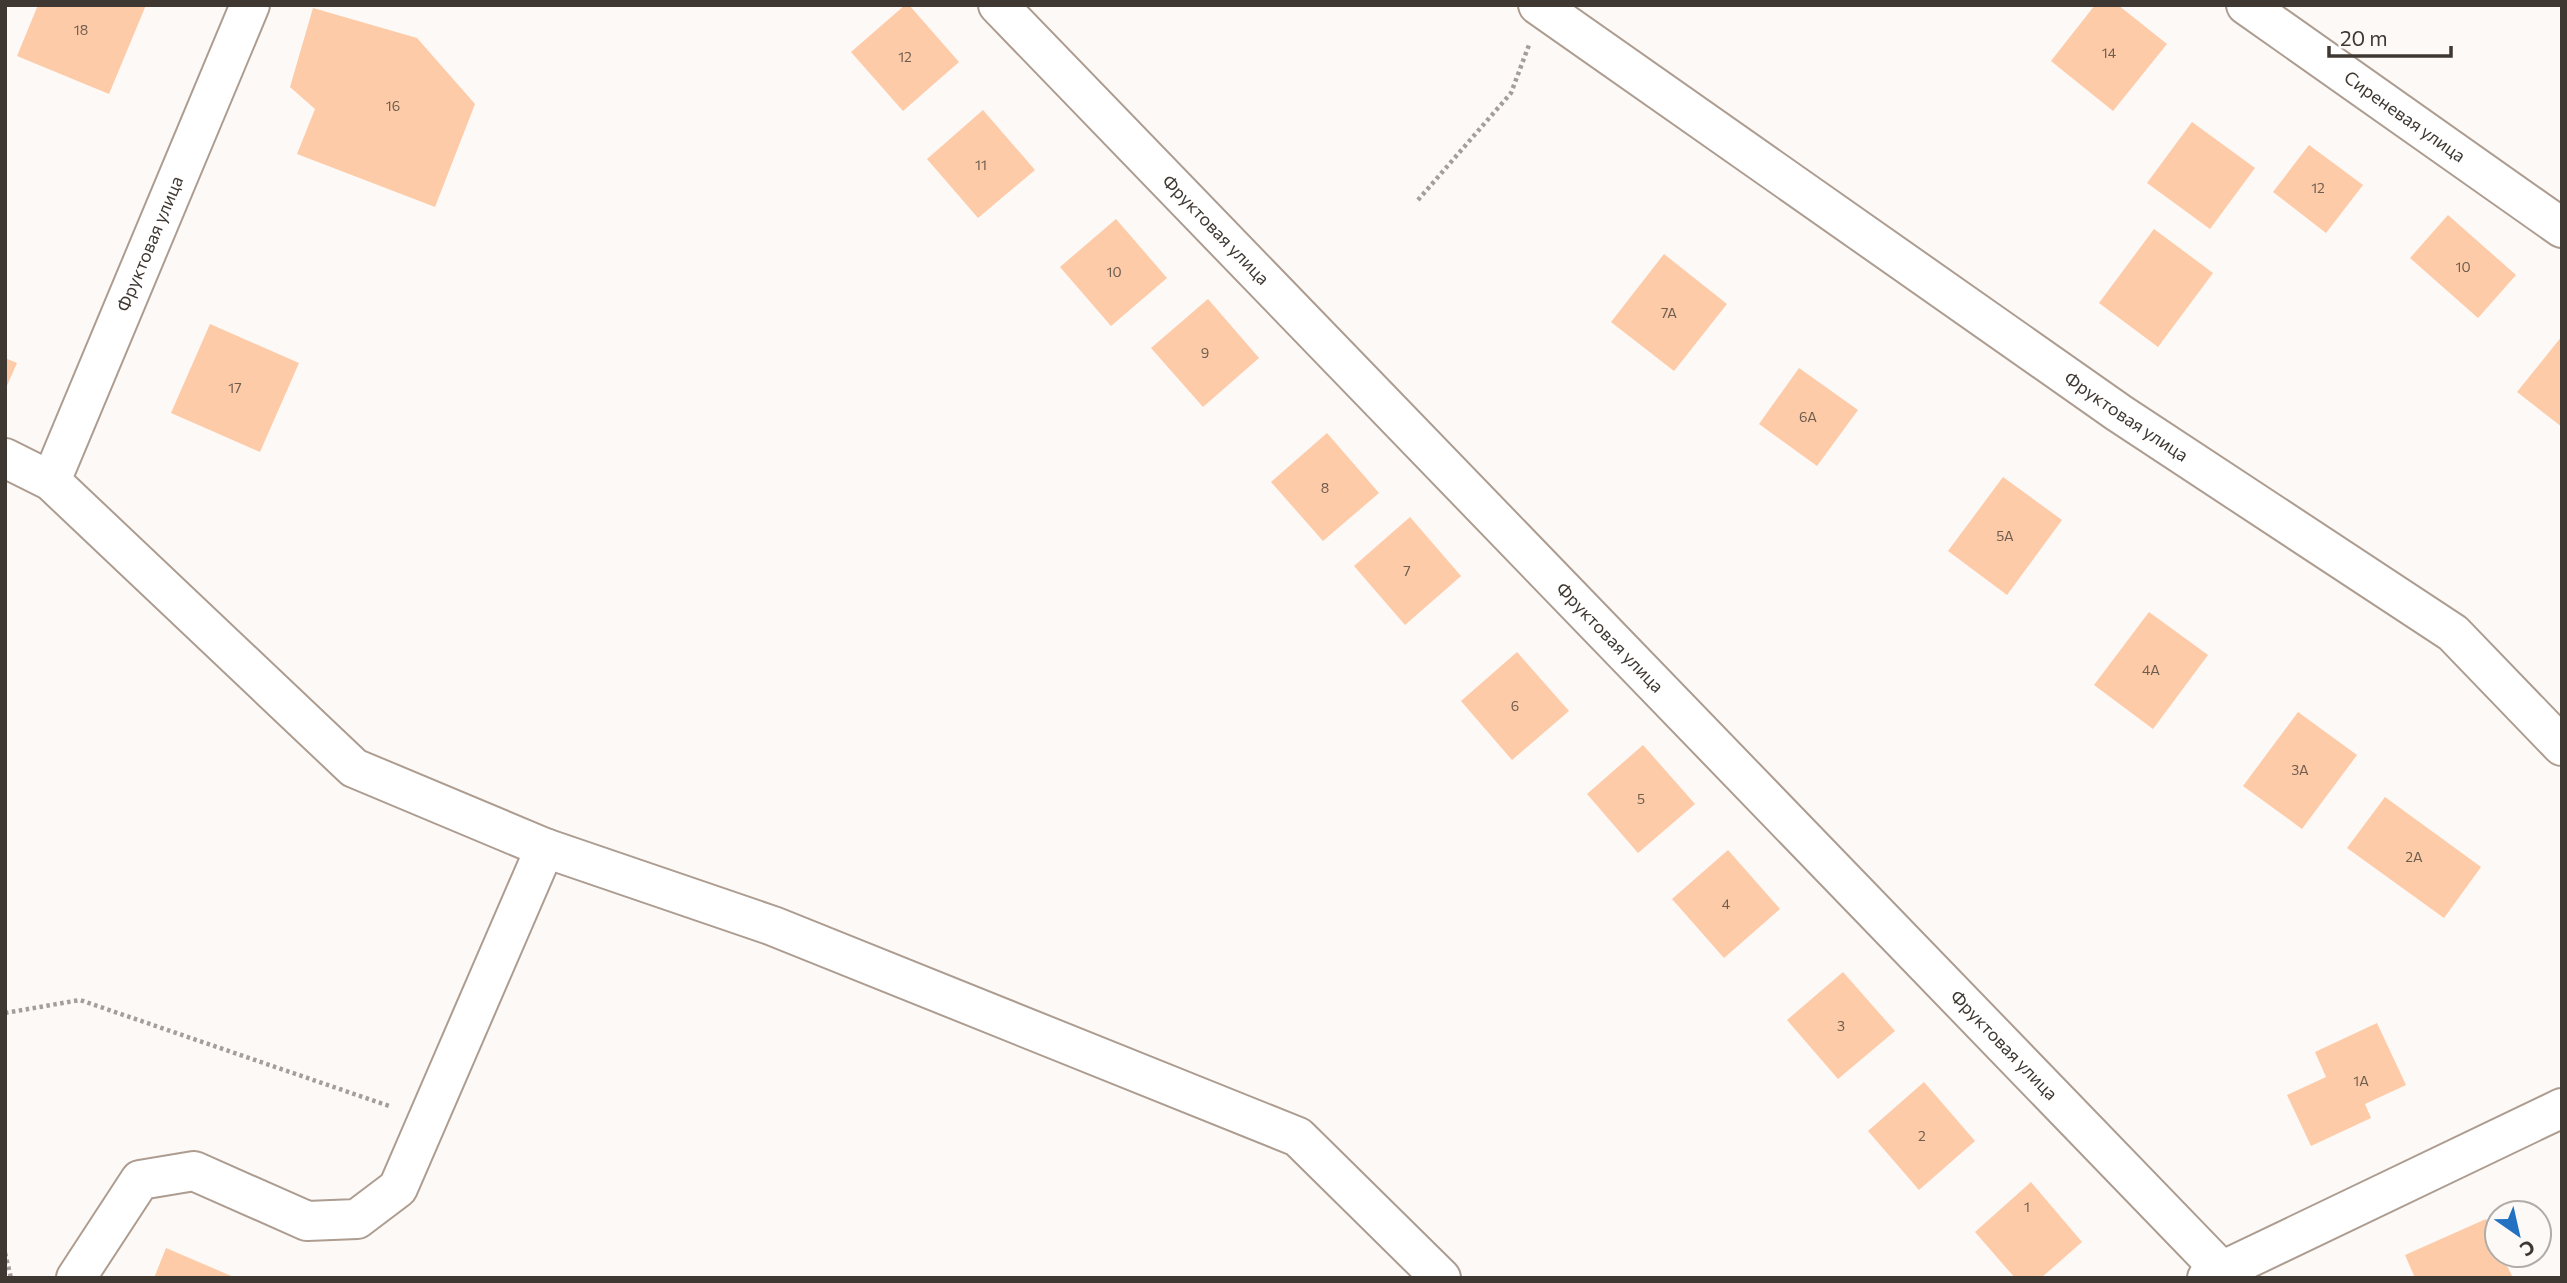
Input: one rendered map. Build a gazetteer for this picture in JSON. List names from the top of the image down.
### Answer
{
  "streets": {
    "street": ["Сиреневая улица", "Фруктовая улица"]
  },
  "house_numbers": [
    "18",
    "14",
    "12",
    "16",
    "11",
    "12",
    "10",
    "10",
    "7А",
    "9",
    "17",
    "6А",
    "8",
    "5А",
    "7",
    "4А",
    "6",
    "3А",
    "5",
    "2А",
    "4",
    "3",
    "1А",
    "2",
    "1"
  ],
  "scale_bar": "20 m",
  "north": "bottom right"
}
